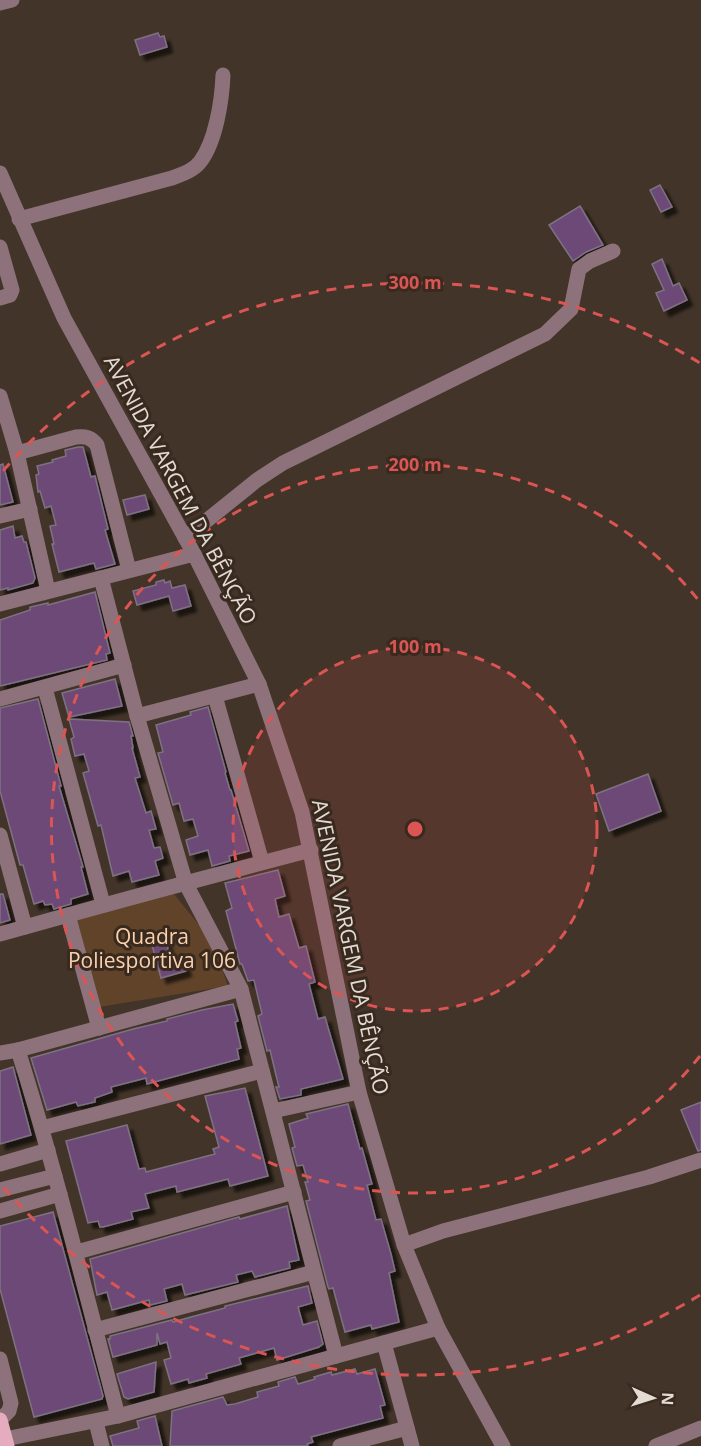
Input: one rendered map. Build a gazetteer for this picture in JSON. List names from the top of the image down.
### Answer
{
  "streets": {
    "street": ["AVENIDA VARGEM DA BÊNÇÃO"]
  },
  "parks": ["Quadra Poliesportiva 106"],
  "north": "right",
  "rings": ["300 m", "200 m", "100 m"]
}
